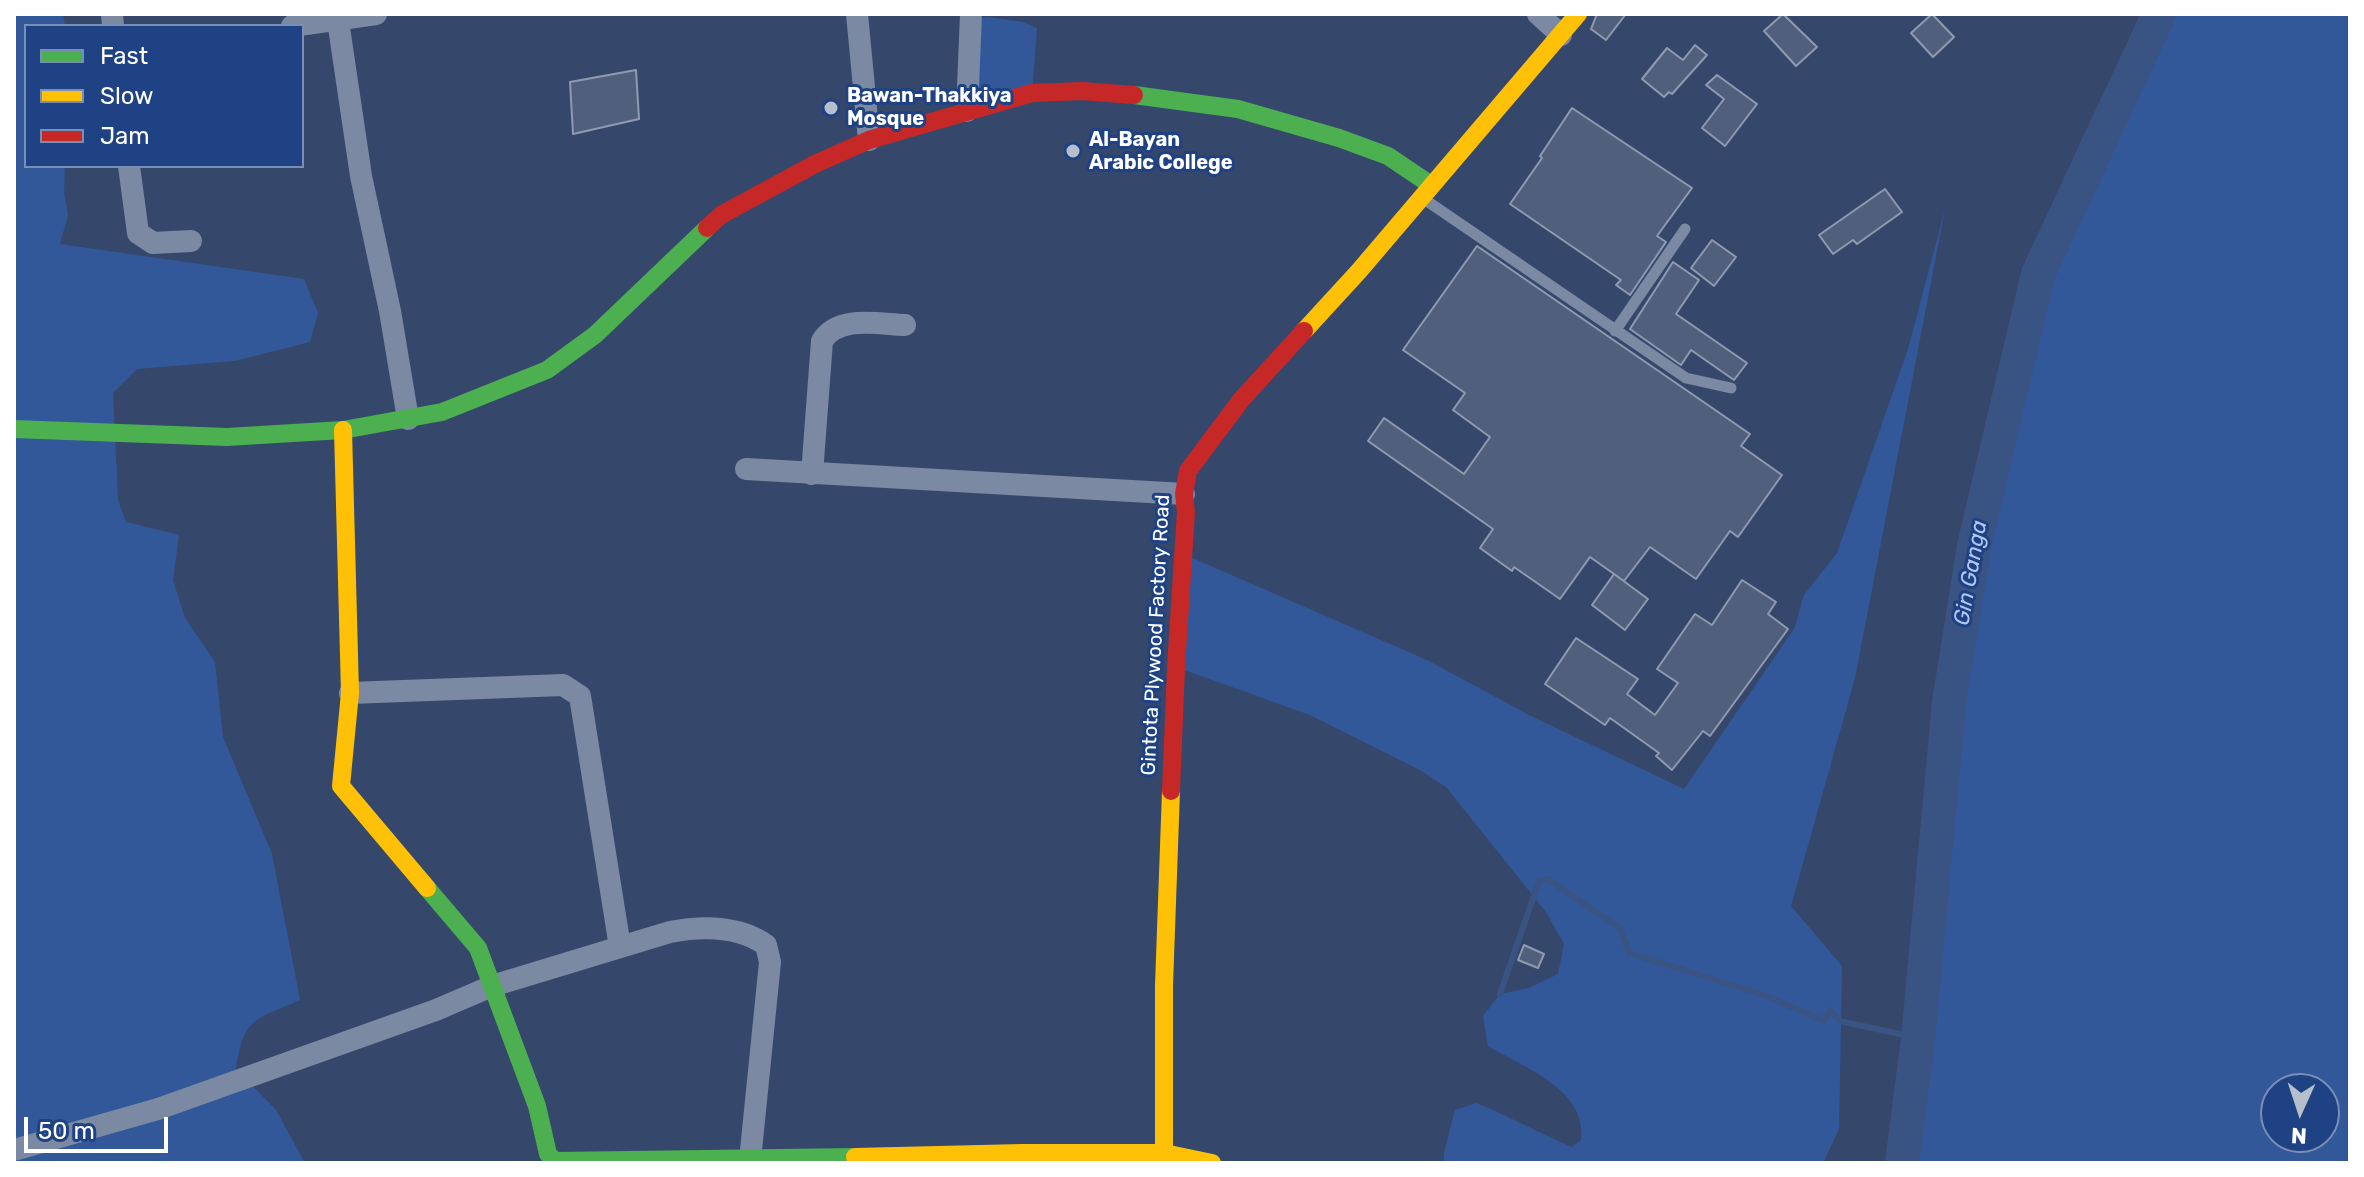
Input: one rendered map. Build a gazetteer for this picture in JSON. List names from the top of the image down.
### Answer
{
  "streets": {
    "street": ["Gintota Plywood Factory Road"]
  },
  "water": ["Gin Ganga"],
  "places": ["Bawan-Thakkiya Mosque", "Al-Bayan Arabic College"],
  "legend": ["Fast", "Slow", "Jam"],
  "scale_bar": "50 m",
  "north": "bottom"
}
